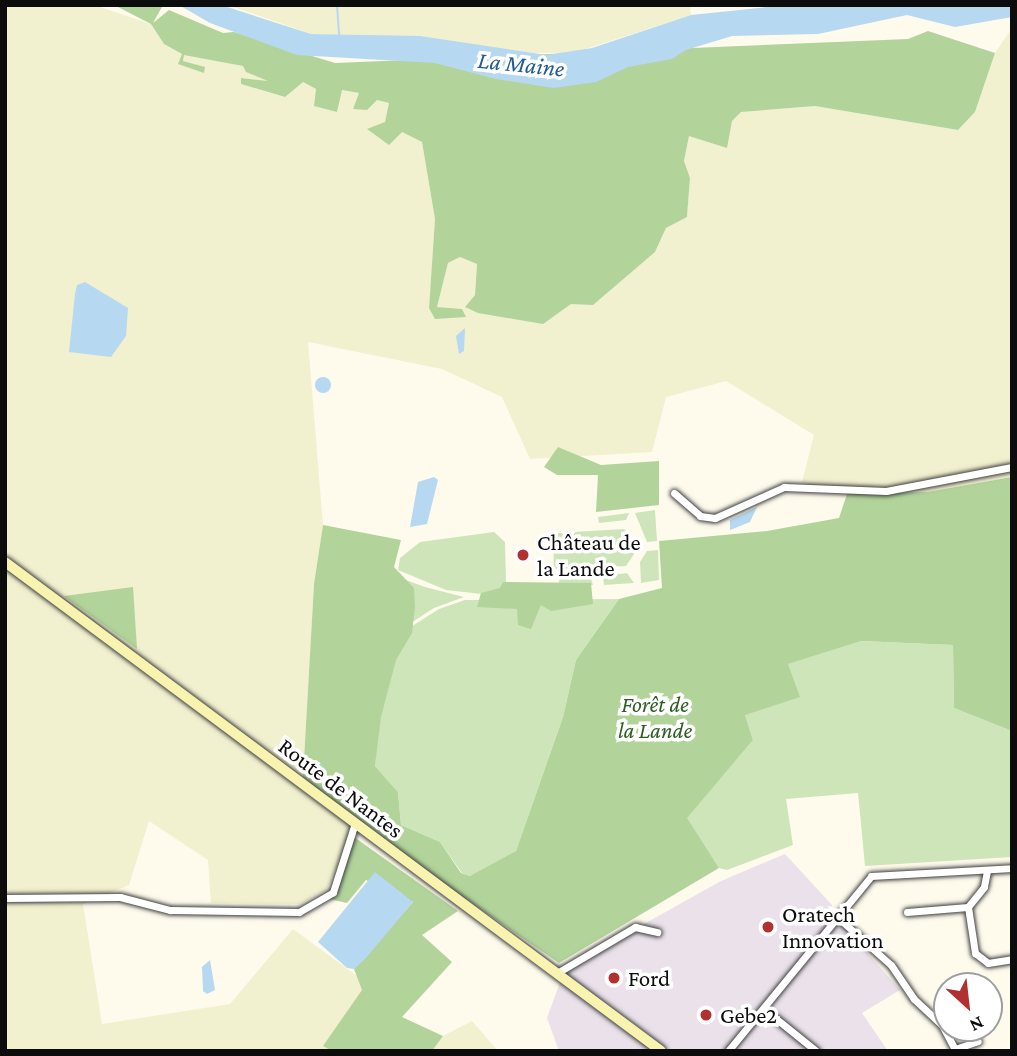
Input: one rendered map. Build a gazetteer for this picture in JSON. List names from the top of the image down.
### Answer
{
  "streets": {
    "main road": ["Route de Nantes"]
  },
  "water": ["La Maine"],
  "parks": ["Forêt de la Lande"],
  "places": [
    "Château de la Lande",
    "Oratech Innovation",
    "Ford",
    "Gebe2"
  ],
  "north": "bottom right"
}
